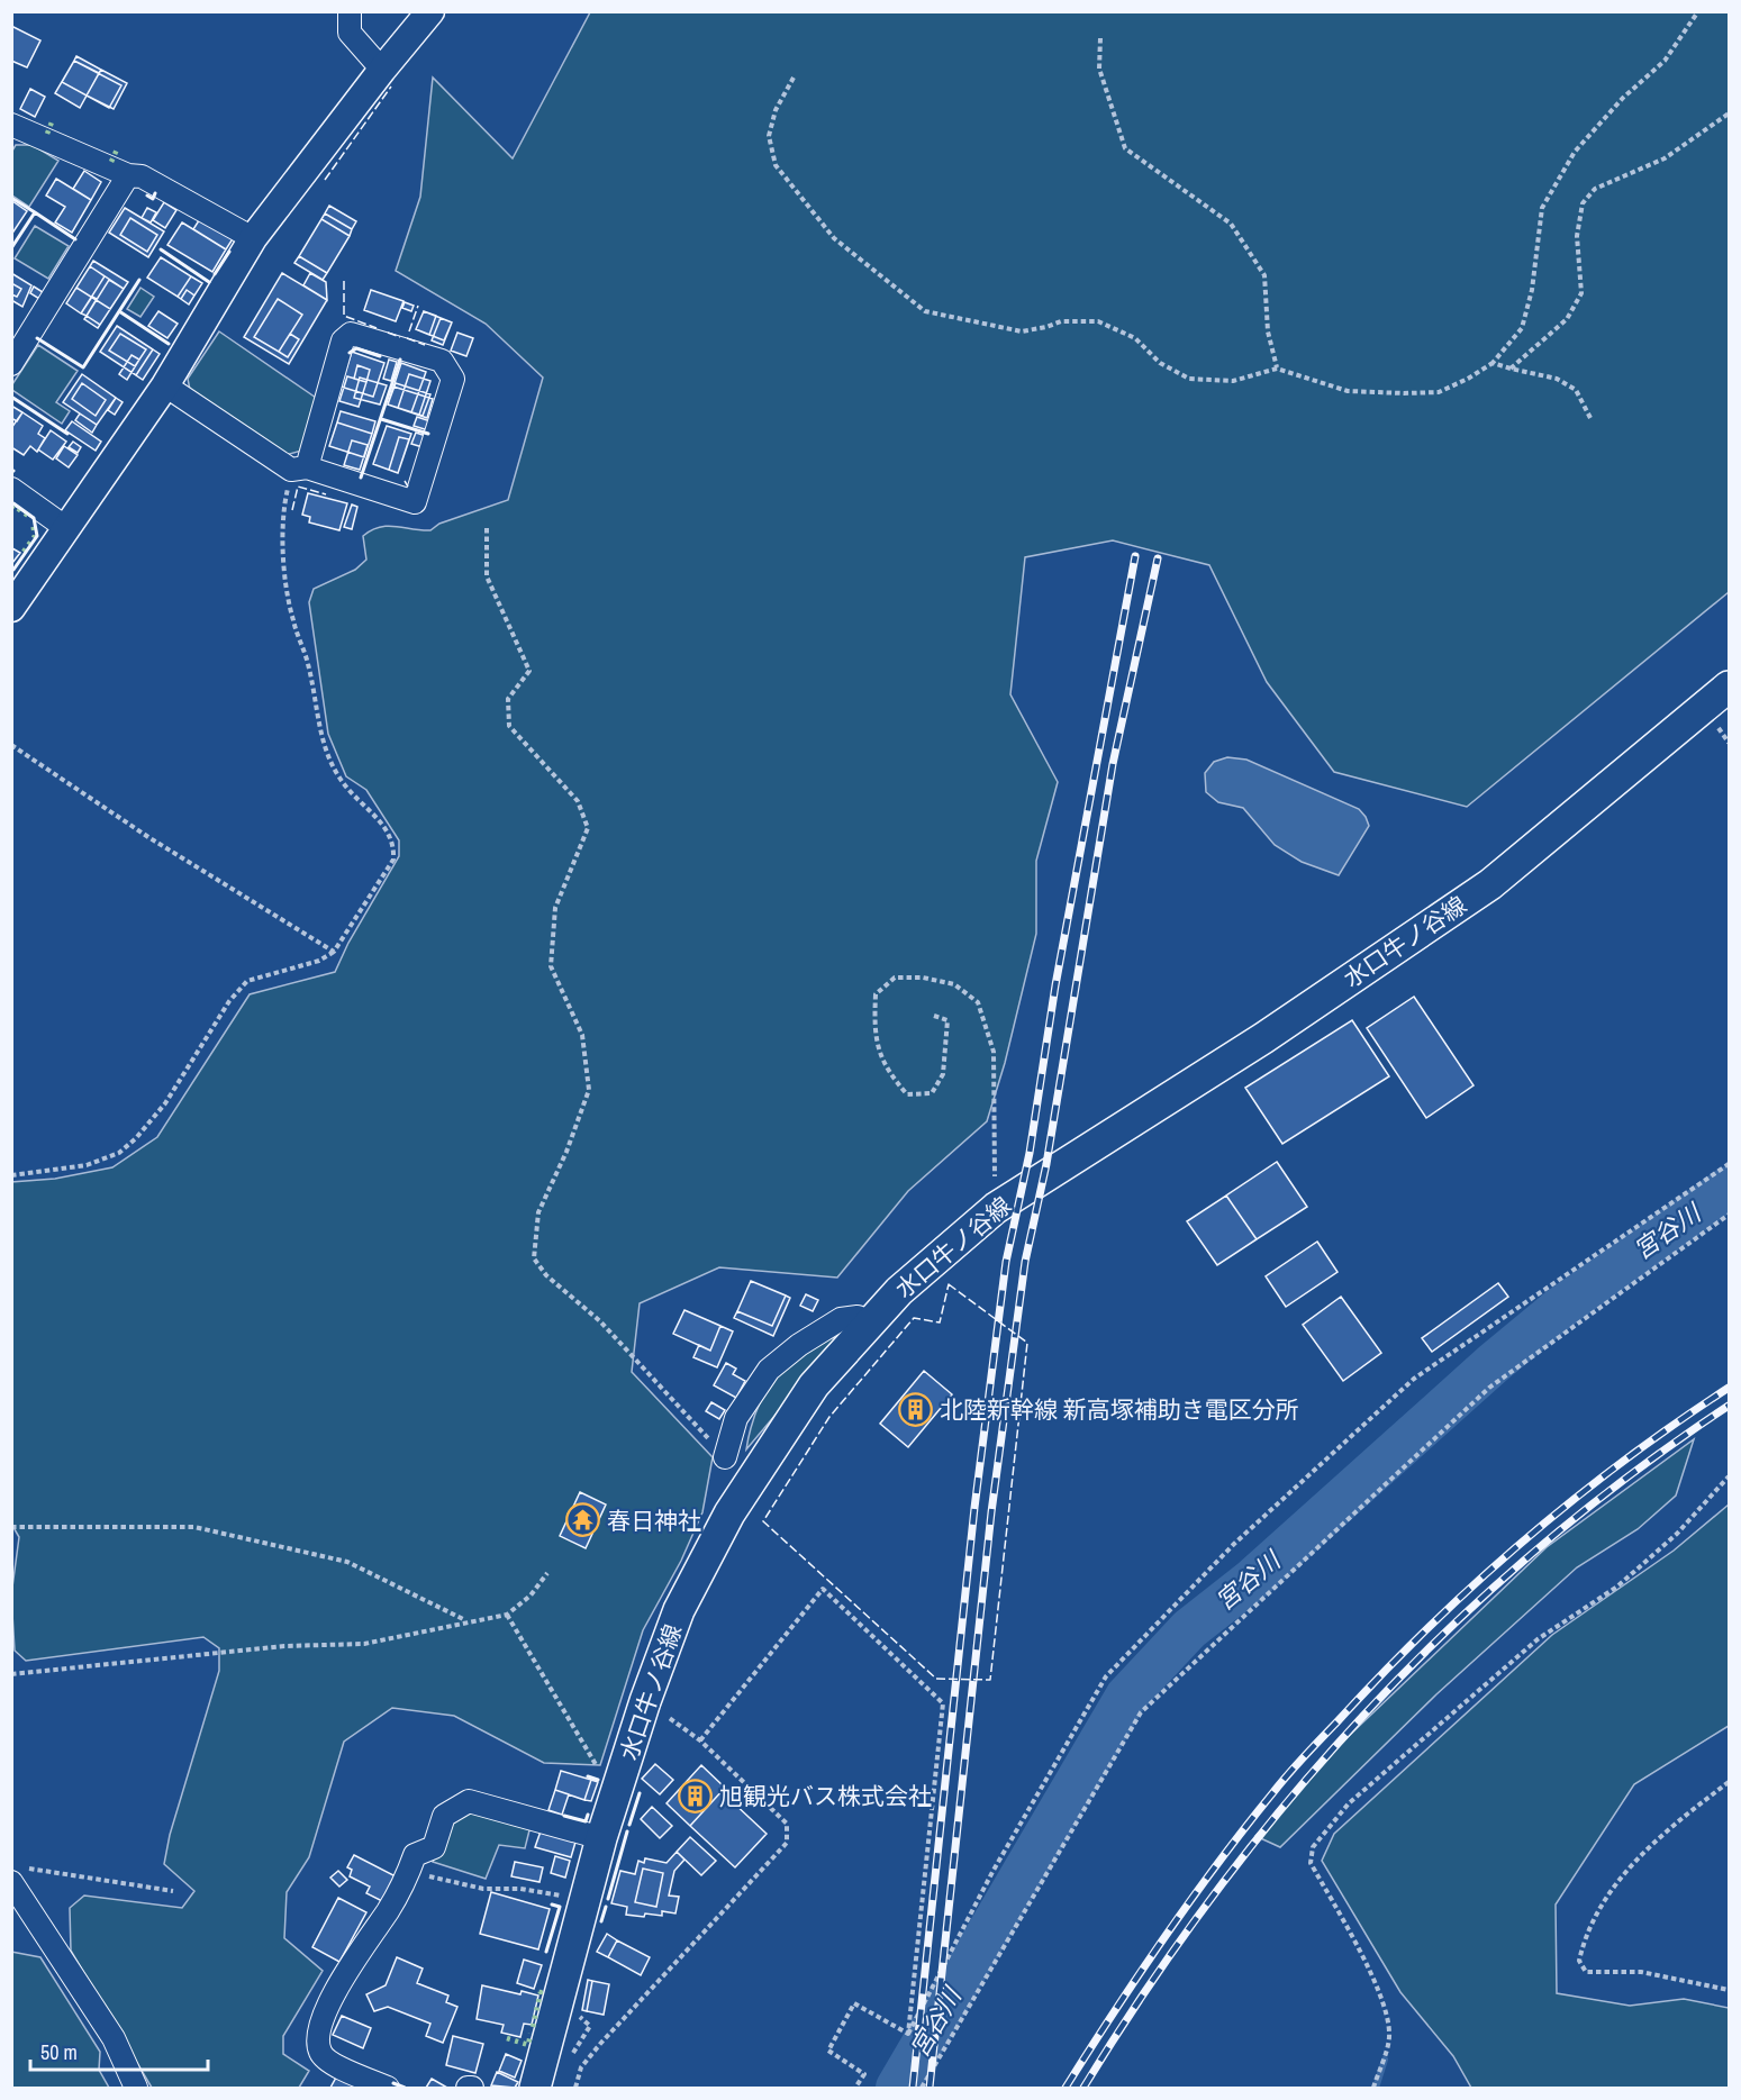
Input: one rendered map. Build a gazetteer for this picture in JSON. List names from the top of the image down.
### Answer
{
  "streets": {
    "main road": ["水口牛ノ谷線"]
  },
  "water": ["宮谷川"],
  "places": {
    "building": ["北陸新幹線 新高塚補助き電区分所", "旭観光バス株式会社"],
    "temple": ["春日神社"]
  },
  "scale_bar": "50 m"
}
